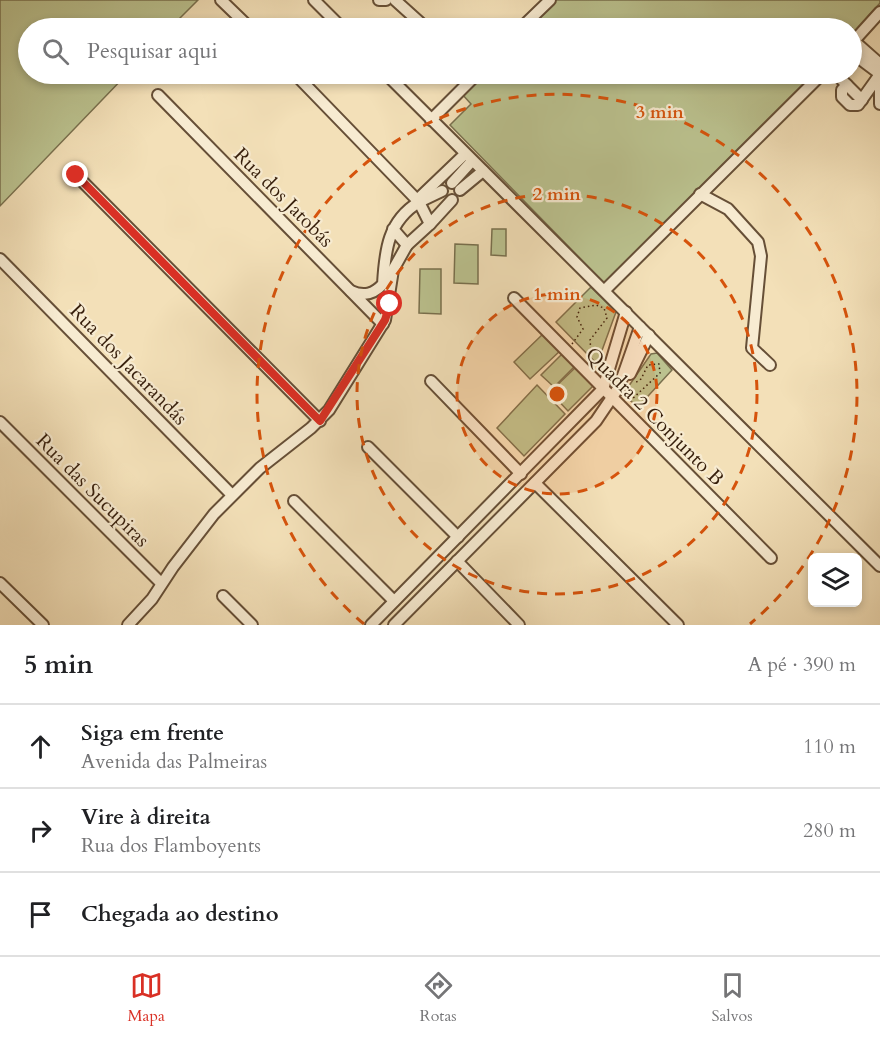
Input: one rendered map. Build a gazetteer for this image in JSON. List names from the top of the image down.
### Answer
{
  "streets": {
    "street": [
      "Rua dos Jatobás",
      "Rua dos Jacarandás",
      "Quadra 2 Conjunto B",
      "Rua das Sucupiras"
    ]
  },
  "page": {
    "search": "Pesquisar aqui",
    "heading": ["5 min", "A pé · 390 m"],
    "list": [
      ["Siga em frente", "Avenida das Palmeiras", "110 m"],
      ["Vire à direita", "Rua dos Flamboyents", "280 m"],
      "Chegada ao destino"
    ],
    "nav": ["Mapa", "Rotas", "Salvos"]
  },
  "rings": ["3 min", "2 min", "1 min"]
}
